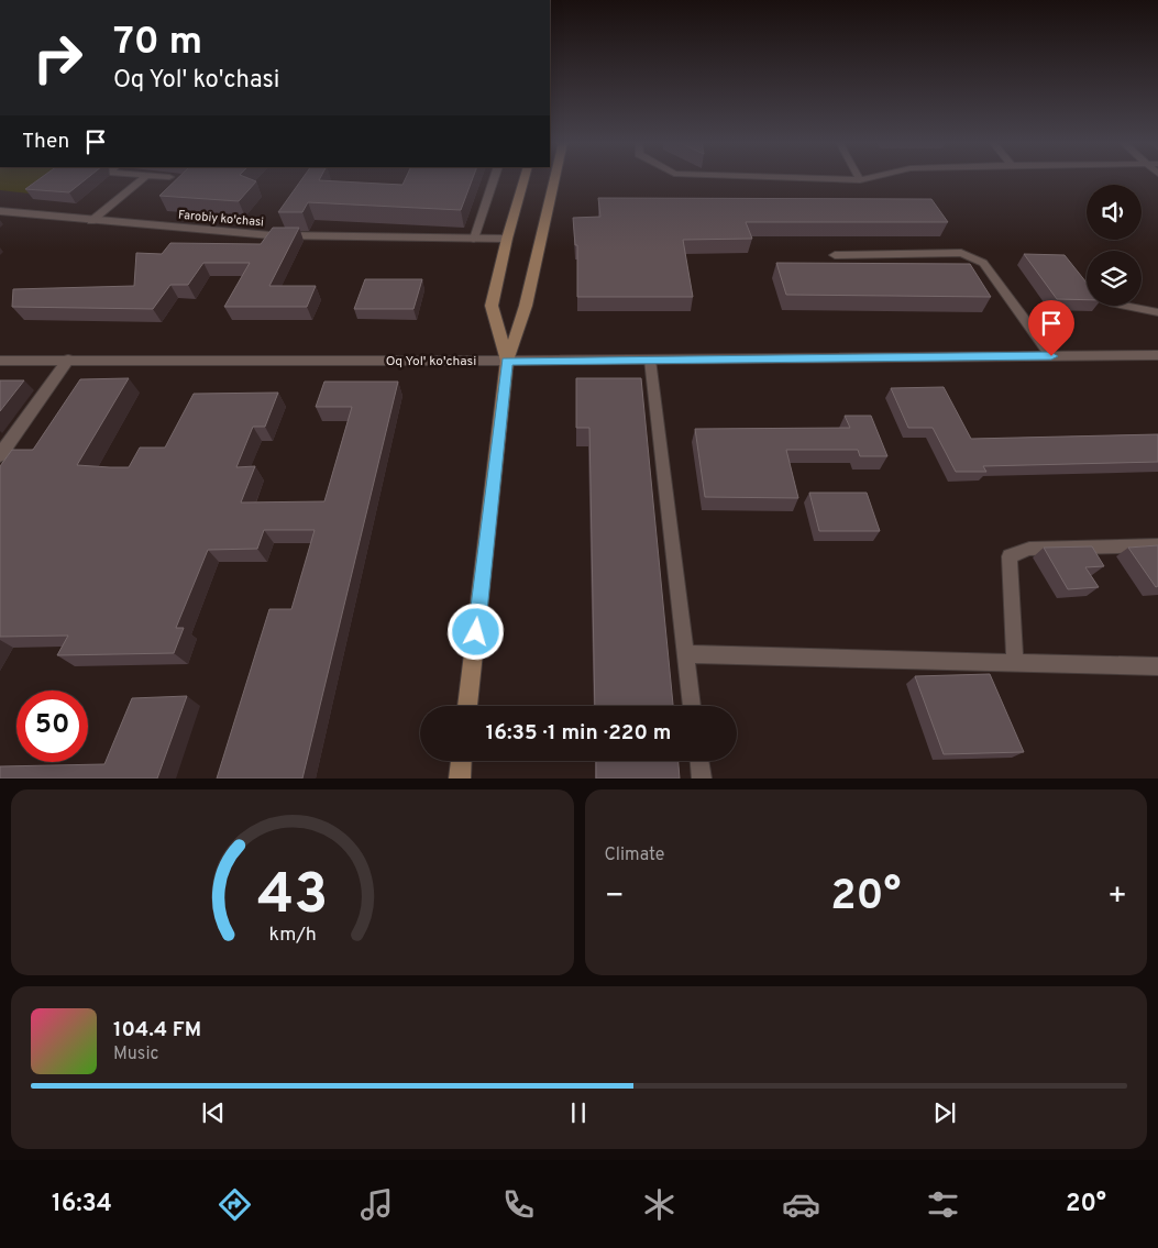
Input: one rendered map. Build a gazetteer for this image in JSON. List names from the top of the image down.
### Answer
{
  "streets": {
    "street": ["Farobiy ko'chasi", "Oq Yol' ko'chasi"]
  },
  "page": {
    "turn": ["70 m", "Oq Yol' ko'chasi"],
    "then": "Then",
    "limit": "50",
    "trip": "16:35 · 1 min · 220 m",
    "tile": "Climate",
    "heat": ["−", "20°", "+"],
    "song": ["104.4 FM", "Music"],
    "tabs": ["16:34", "20°"],
    "gauge": ["43", "km/h"]
  }
}
